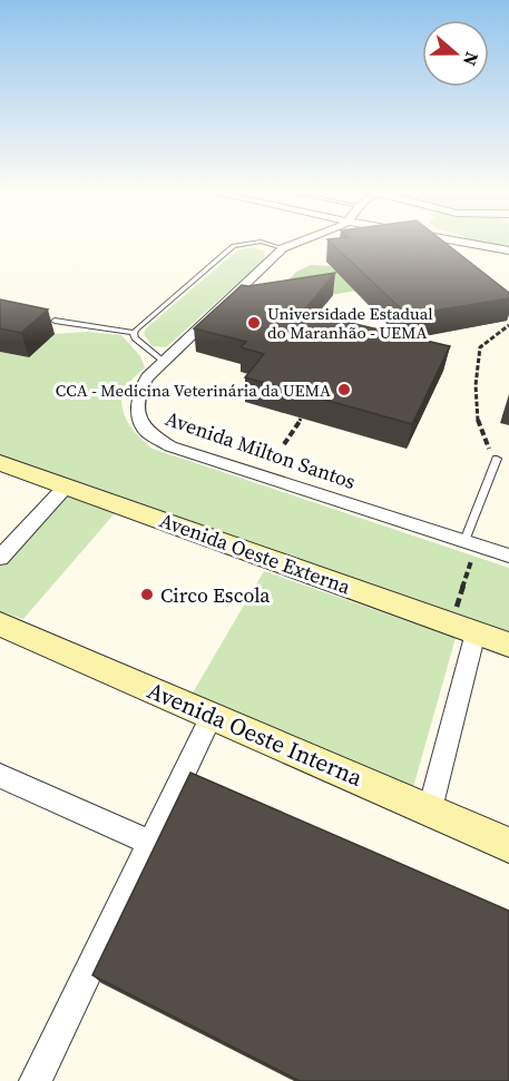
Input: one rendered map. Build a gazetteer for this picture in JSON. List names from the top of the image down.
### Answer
{
  "streets": {
    "street": ["Avenida Milton Santos", "Avenida Oeste Externa", "Avenida Oeste Interna"]
  },
  "places": ["Universidade Estadual do Maranhão - UEMA", "CCA - Medicina Veterinária da UEMA", "Circo Escola"],
  "north": "right"
}
